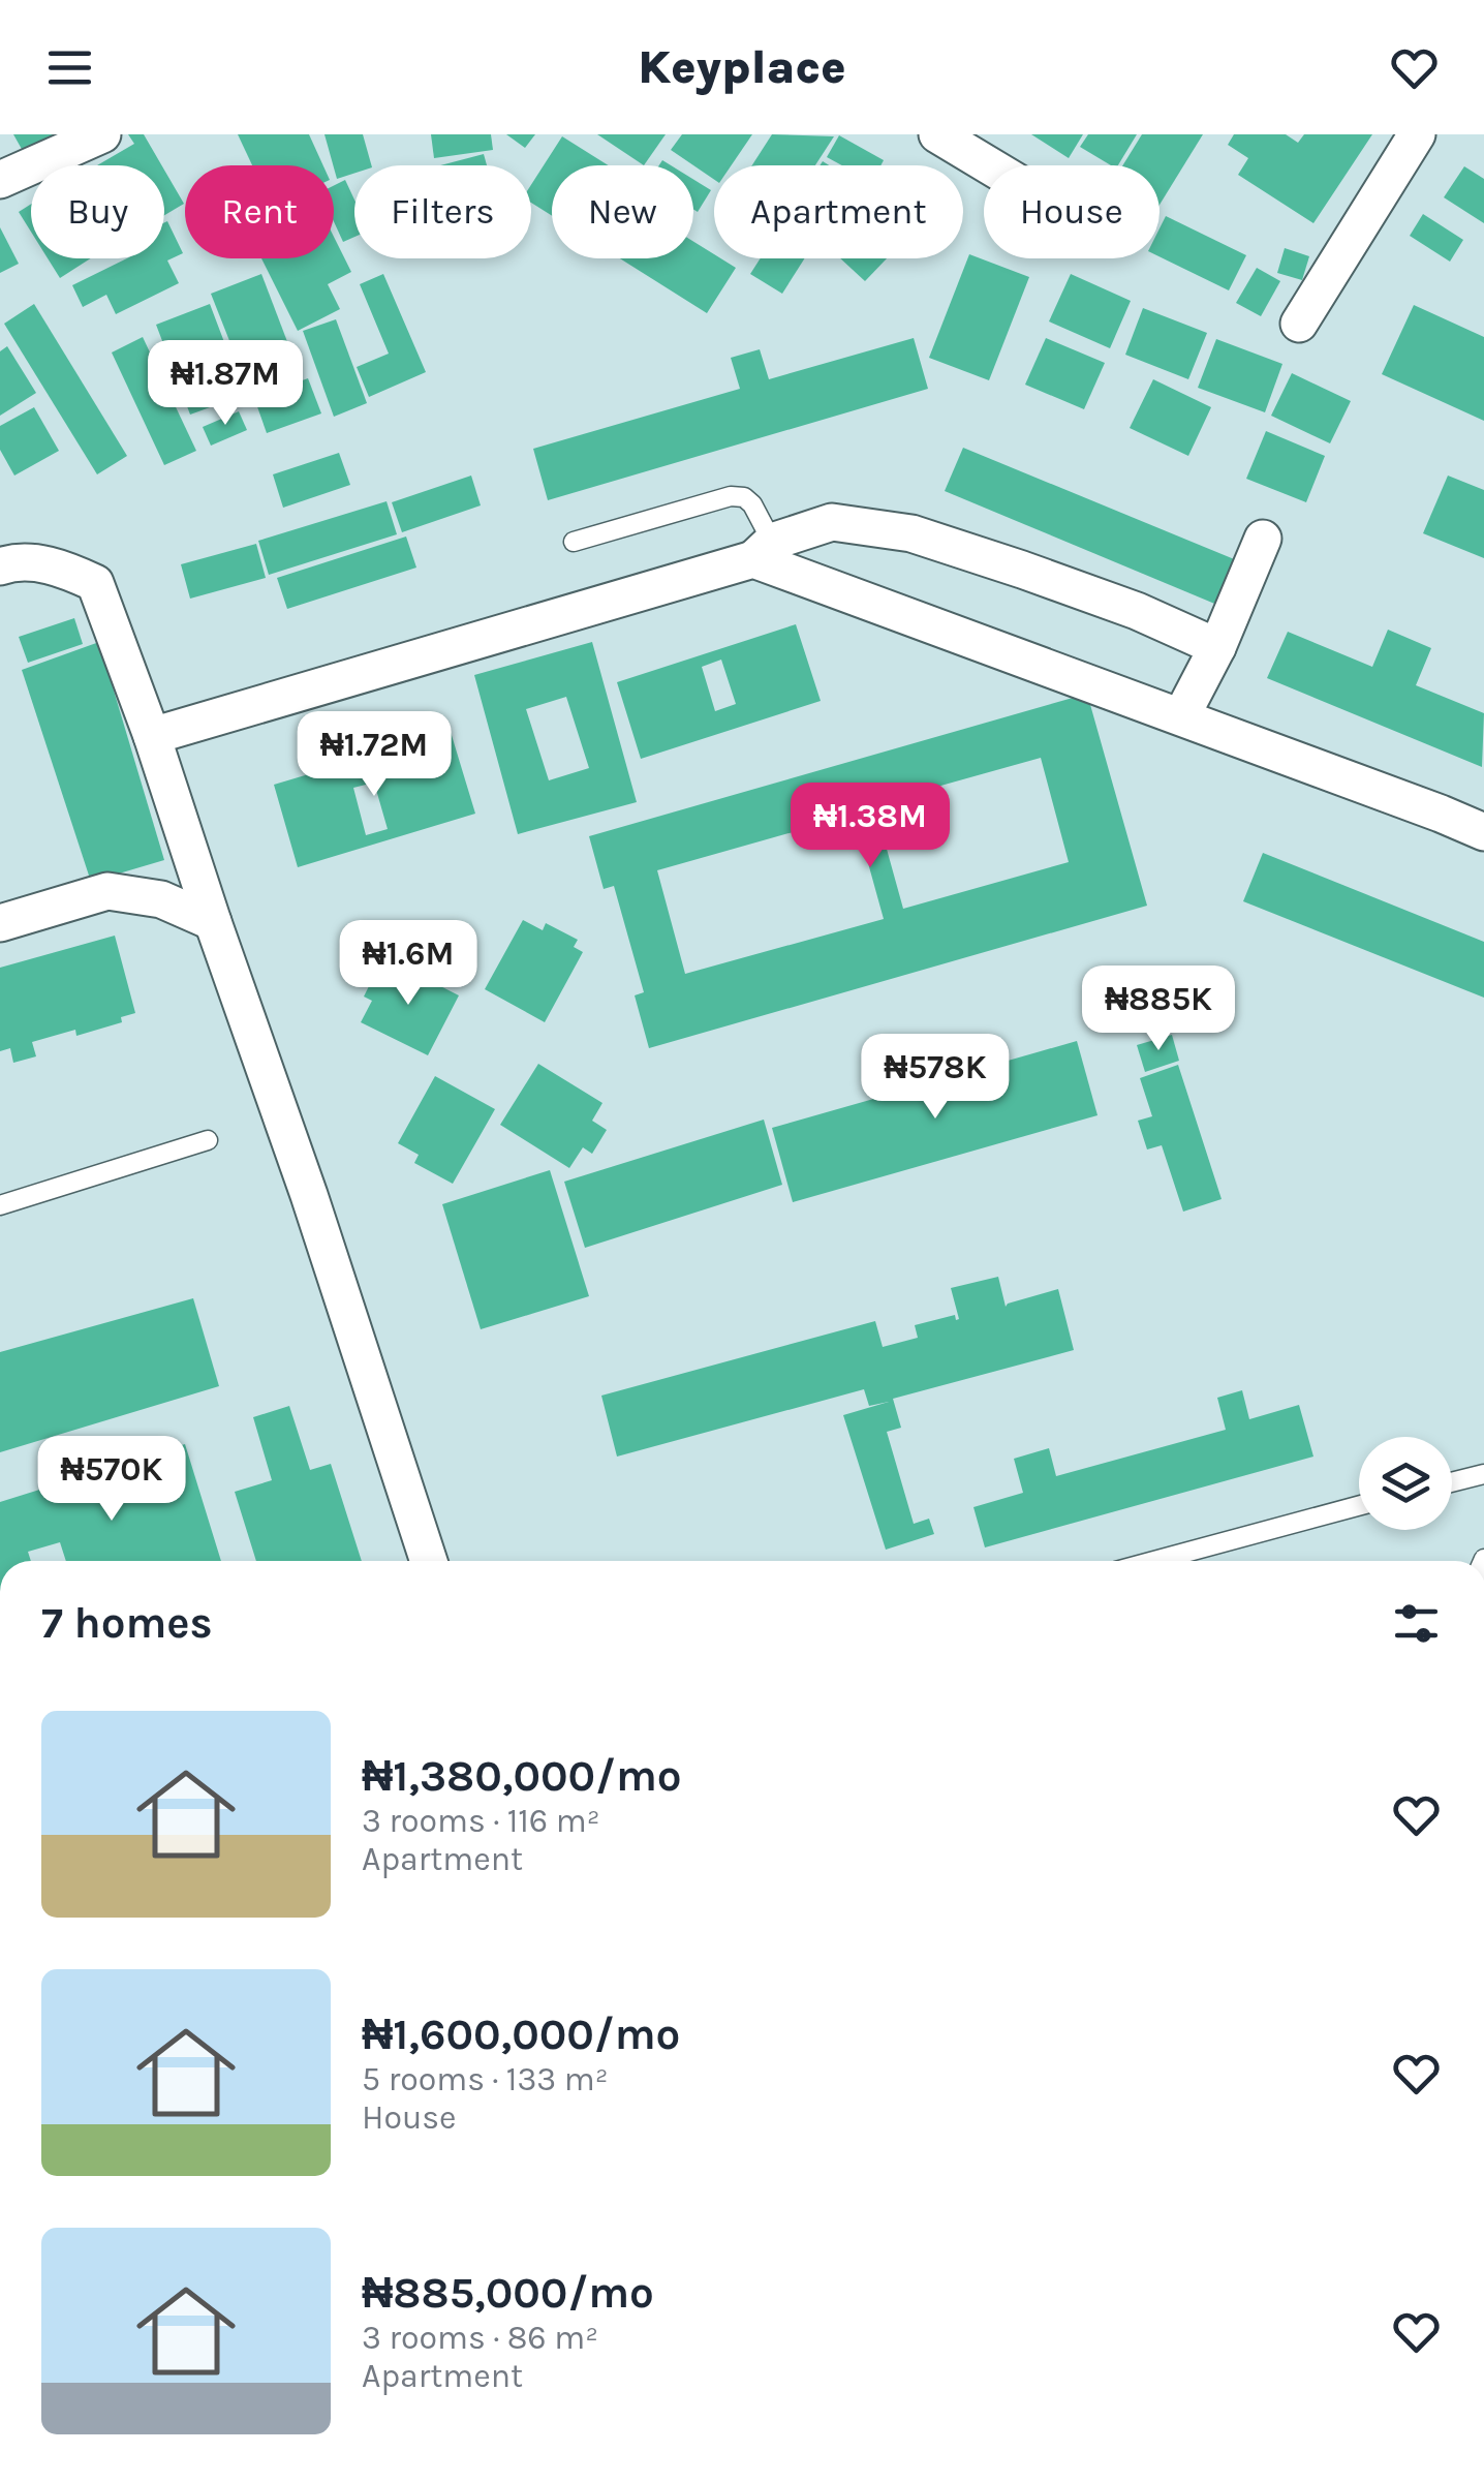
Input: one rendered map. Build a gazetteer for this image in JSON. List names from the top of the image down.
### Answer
{
  "page": {
    "header": "Keyplace",
    "chip": [
      "Buy",
      "Rent",
      "Filters",
      "New",
      "Apartment",
      "House"
    ],
    "price": [
      "₦1.87M",
      "₦1.72M",
      "₦1.38M",
      "₦1.6M",
      "₦885K",
      "₦578K",
      "₦570K"
    ],
    "heading": "7 homes",
    "list": [
      {
        "name": "₦1,380,000/mo",
        "note": "3 rooms · 116 m² · Apartment"
      },
      {
        "name": "₦1,600,000/mo",
        "note": "5 rooms · 133 m² · House"
      },
      {
        "name": "₦885,000/mo",
        "note": "3 rooms · 86 m² · Apartment"
      }
    ]
  }
}
